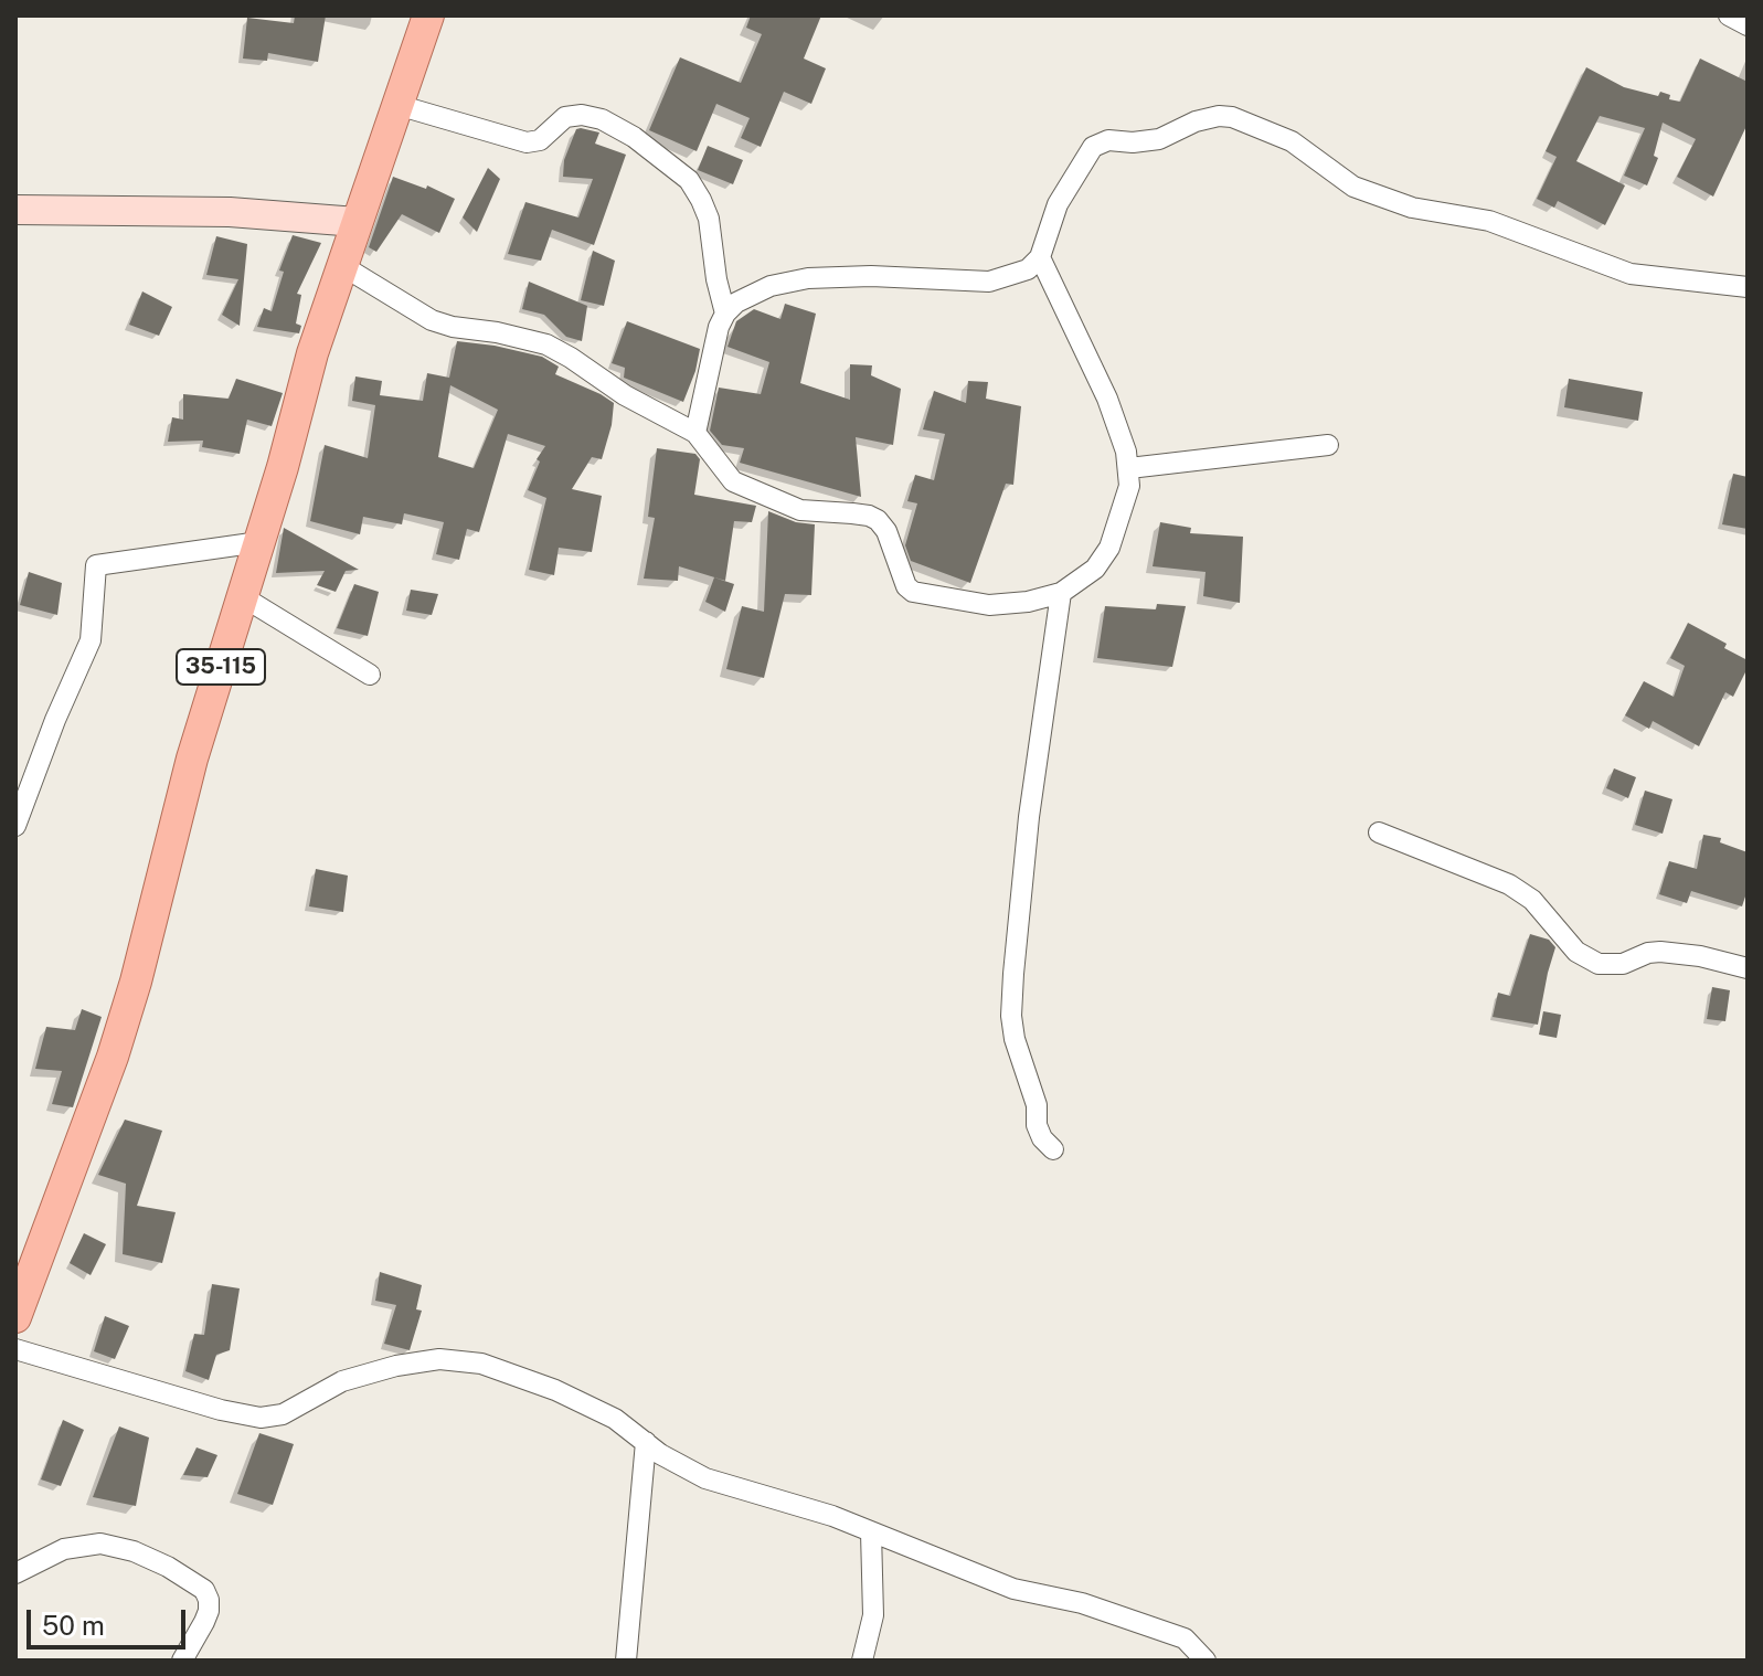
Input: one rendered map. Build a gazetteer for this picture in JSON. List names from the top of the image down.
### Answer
{
  "streets": {
    "main road": ["35-115"]
  },
  "scale_bar": "50 m"
}
